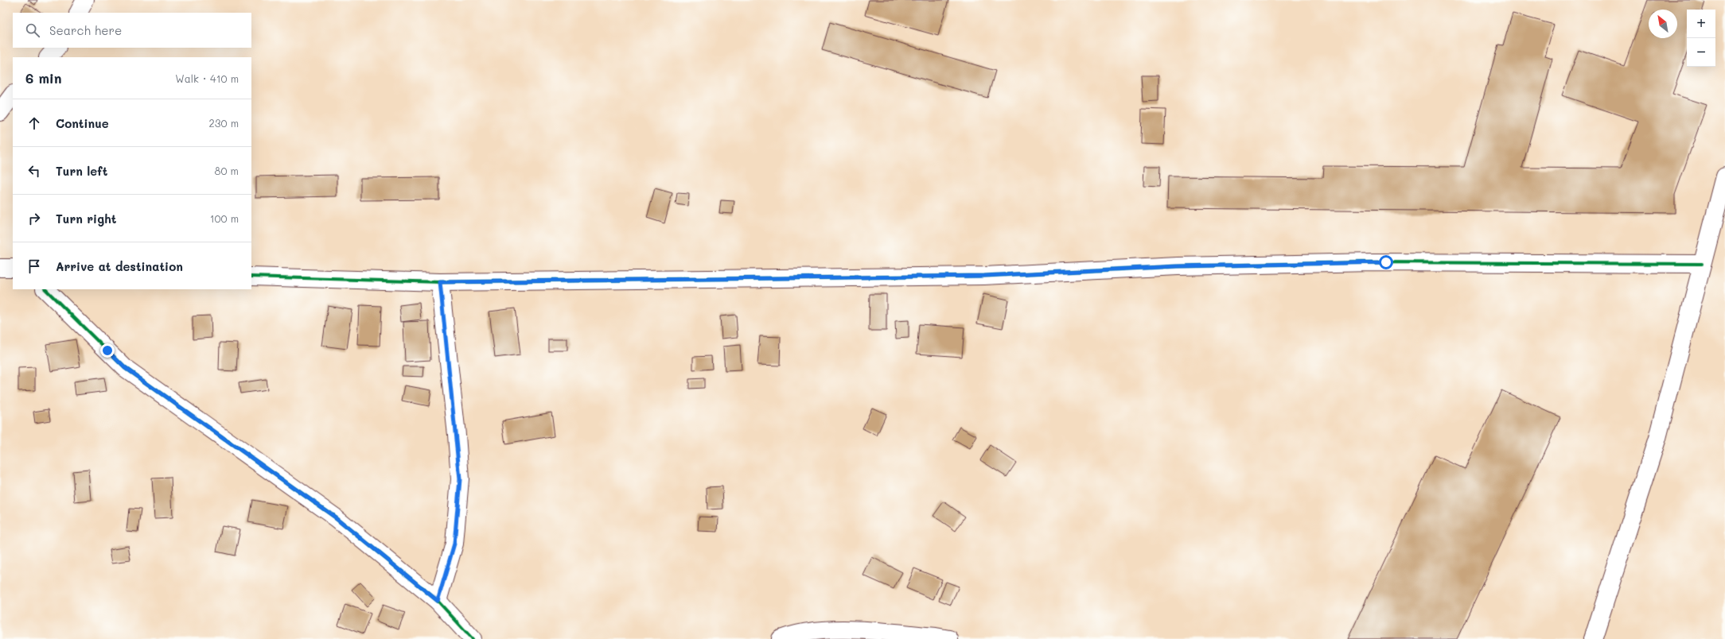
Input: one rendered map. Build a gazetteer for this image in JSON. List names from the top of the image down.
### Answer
{
  "north": "top left",
  "page": {
    "map_buttons": ["+", "−"],
    "search": "Search here",
    "heading": ["6 min", "Walk · 410 m"],
    "list": [
      ["Continue", "230 m"],
      ["Turn left", "80 m"],
      ["Turn right", "100 m"],
      "Arrive at destination"
    ]
  }
}
